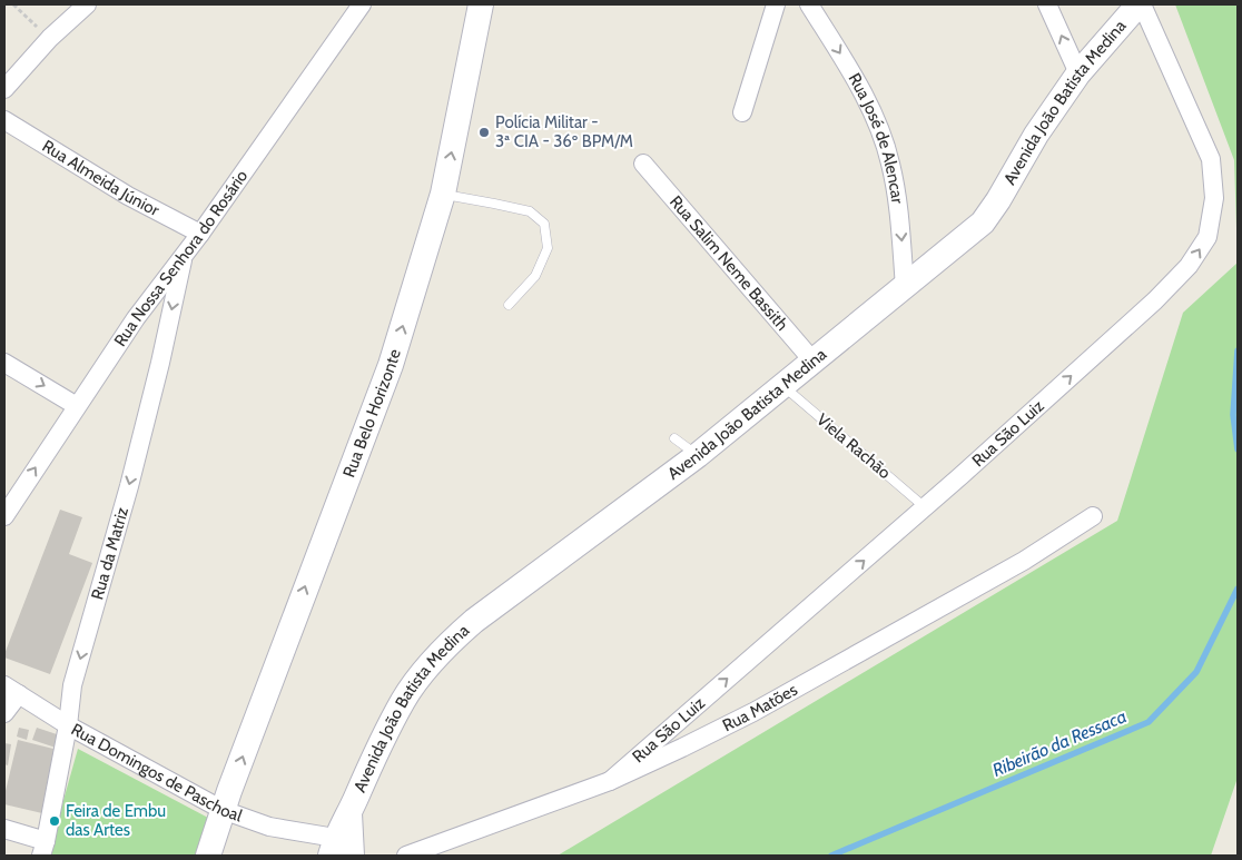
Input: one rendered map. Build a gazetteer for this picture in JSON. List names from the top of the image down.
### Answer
{
  "streets": {
    "main road": ["Avenida João Batista Medina", "Rua Belo Horizonte"],
    "street": [
      "Rua José de Alencar",
      "Rua Almeida Júnior",
      "Rua Nossa Senhora do Rosário",
      "Rua Salim Neme Bassith",
      "Rua São Luiz",
      "Rua da Matriz",
      "Rua Matões",
      "Rua Domingos de Paschoal"
    ],
    "lane": ["Viela Rachão"]
  },
  "crossings": [
    ["Avenida João Batista Medina", "Rua José de Alencar"],
    ["Avenida João Batista Medina", "Rua Salim Neme Bassith"],
    ["Avenida João Batista Medina", "Rua São Luiz"],
    ["Avenida João Batista Medina", "Viela Rachão"],
    ["Avenida João Batista Medina", "Rua Domingos de Paschoal"],
    ["Rua Almeida Júnior", "Rua Nossa Senhora do Rosário"],
    ["Rua Nossa Senhora do Rosário", "Rua da Matriz"],
    ["Rua Belo Horizonte", "Rua Domingos de Paschoal"],
    ["Rua São Luiz", "Viela Rachão"],
    ["Rua São Luiz", "Rua Matões"],
    ["Rua da Matriz", "Rua Domingos de Paschoal"]
  ],
  "one_way": [
    "Rua José de Alencar",
    "Rua Belo Horizonte",
    "Rua São Luiz",
    "Rua da Matriz"
  ],
  "water": ["Ribeirão da Ressaca"],
  "places": ["Polícia Militar - 3ª CIA - 36º BPM/M", "Feira de Embu das Artes"]
}
